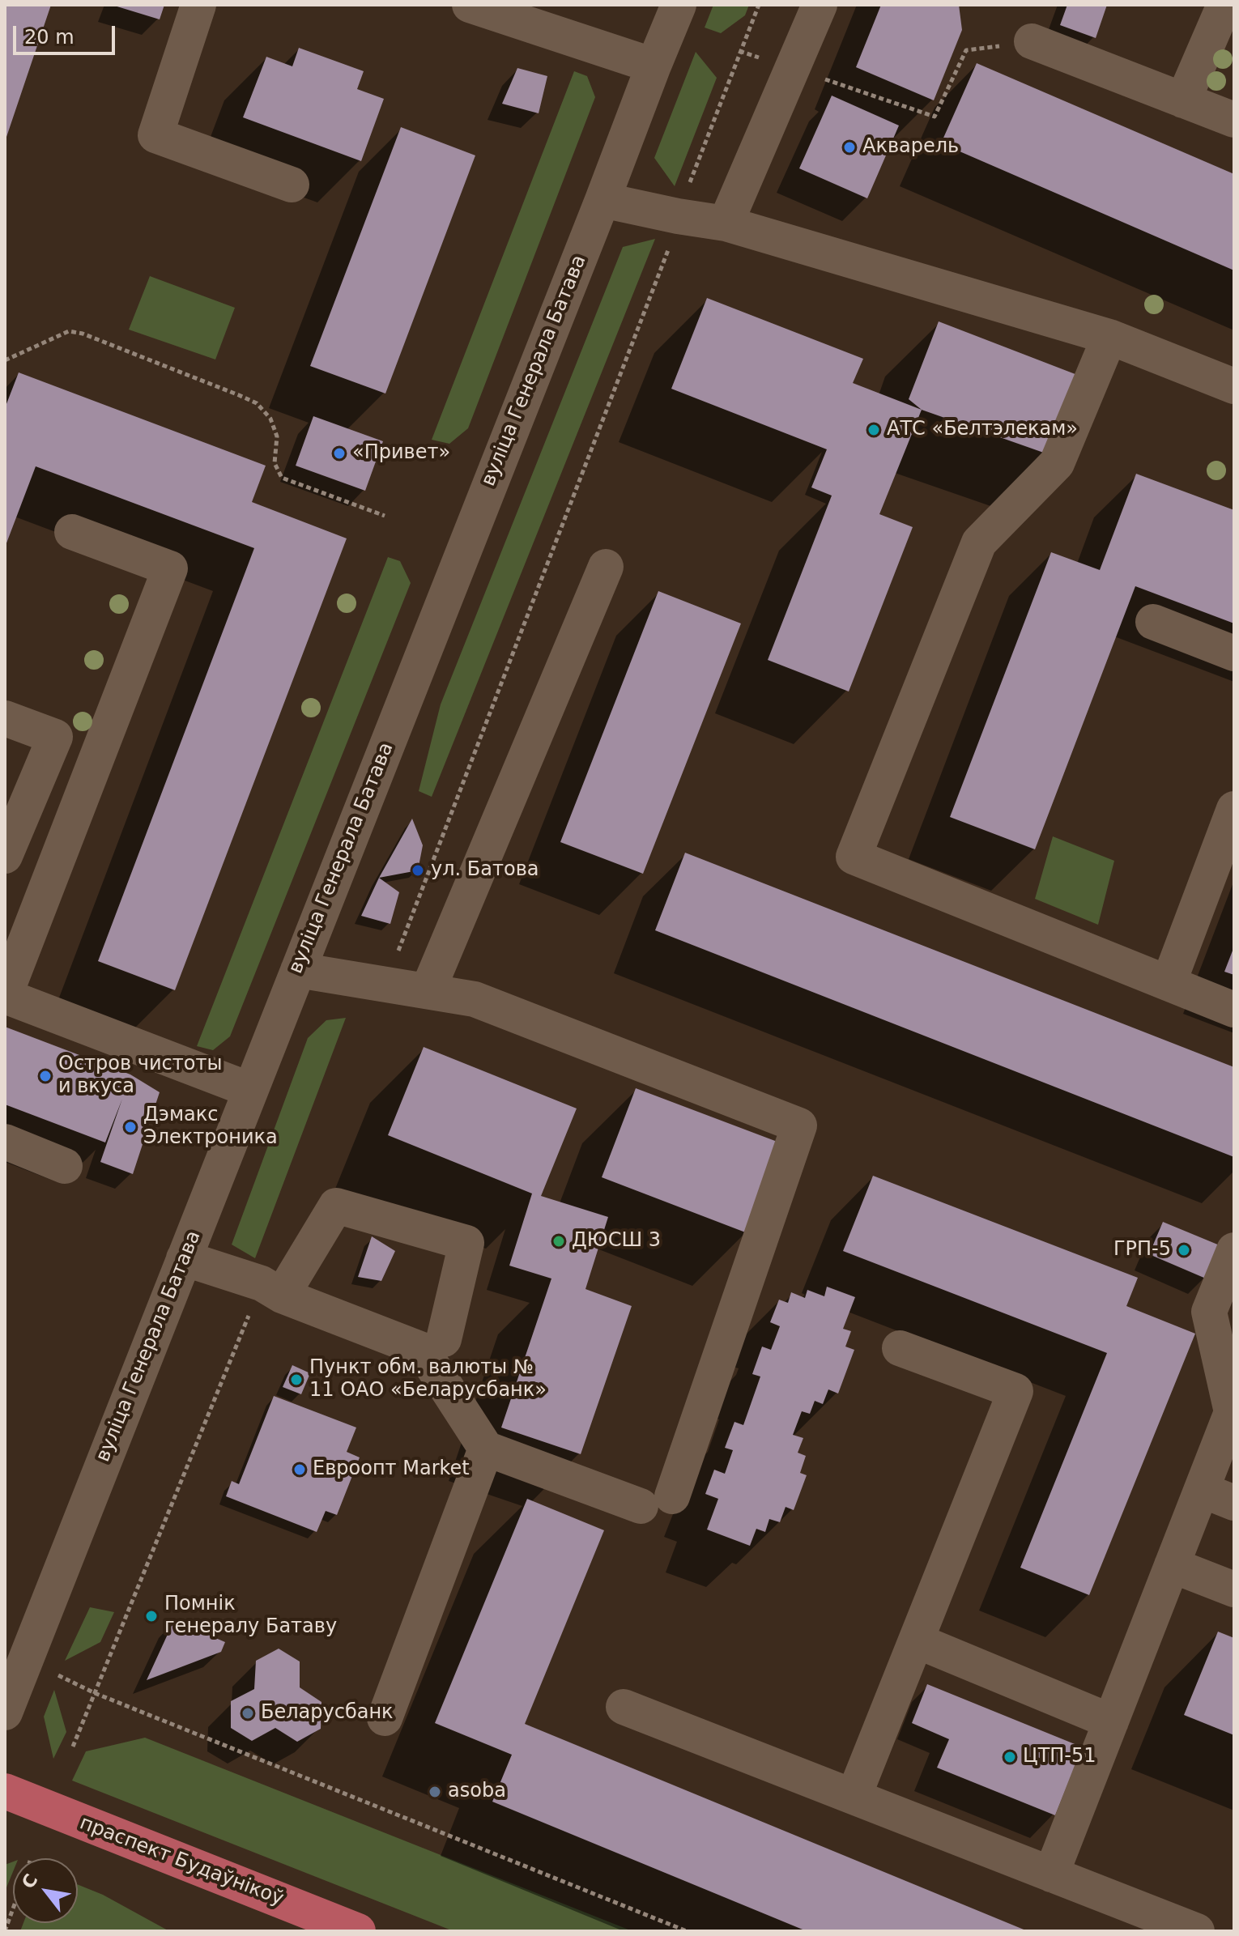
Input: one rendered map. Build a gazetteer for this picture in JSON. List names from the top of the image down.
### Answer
{
  "streets": {
    "main road": ["праспект Будаўнікоў"],
    "street": ["вуліца Генерала Батава"]
  },
  "places": [
    "Акварель",
    "АТС «Белтэлекам»",
    "«Привет»",
    "ул. Батова",
    "Остров чистоты и вкуса",
    "Дэмакс Электроника",
    "ДЮСШ 3",
    "ГРП-5",
    "Пункт обм. валюты № 11 ОАО «Беларусбанк»",
    "Евроопт Market",
    "Помнік генералу Батаву",
    "Беларусбанк",
    "ЦТП-51",
    "asoba"
  ],
  "scale_bar": "20 m",
  "north": "top left"
}
